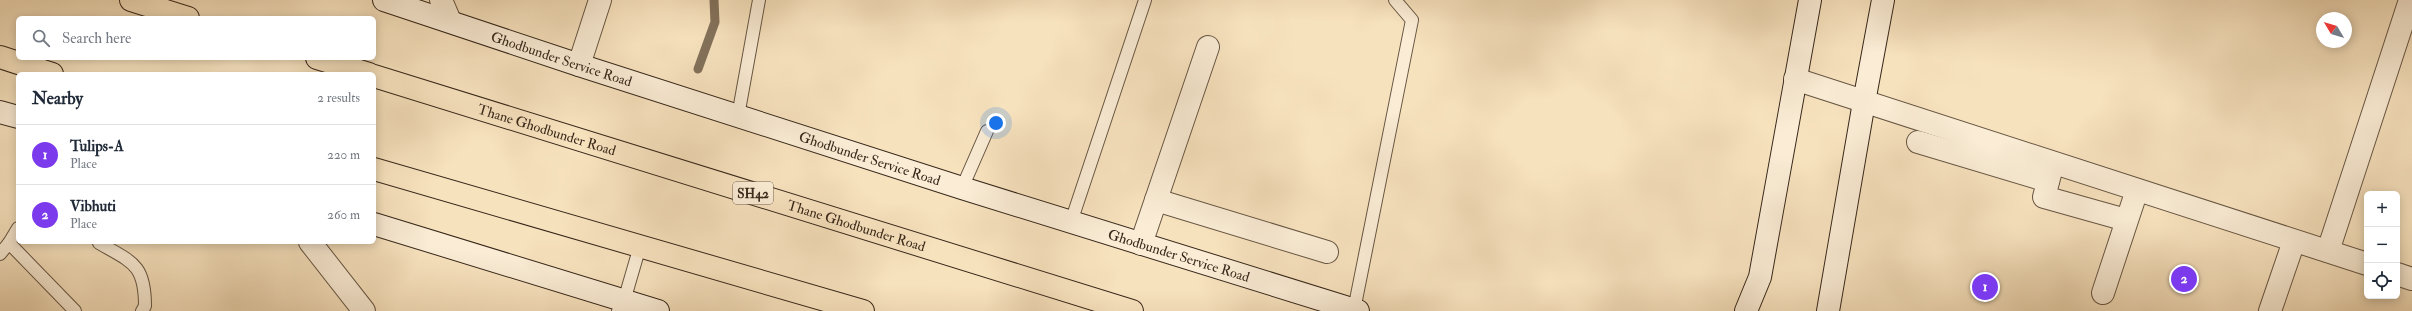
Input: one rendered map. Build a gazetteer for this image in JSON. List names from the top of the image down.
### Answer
{
  "streets": {
    "main road": ["Thane Ghodbunder Road", "SH42"],
    "street": ["Ghodbunder Service Road"]
  },
  "north": "top left",
  "page": {
    "search": "Search here",
    "heading": ["Nearby", "2 results"],
    "list": [
      {
        "mark": "1",
        "name": "Tulips-A",
        "note": "Place",
        "value": "220 m"
      },
      {
        "mark": "2",
        "name": "Vibhuti",
        "note": "Place",
        "value": "260 m"
      }
    ],
    "map_buttons": ["+", "−"],
    "pins": ["2", "1"]
  }
}
